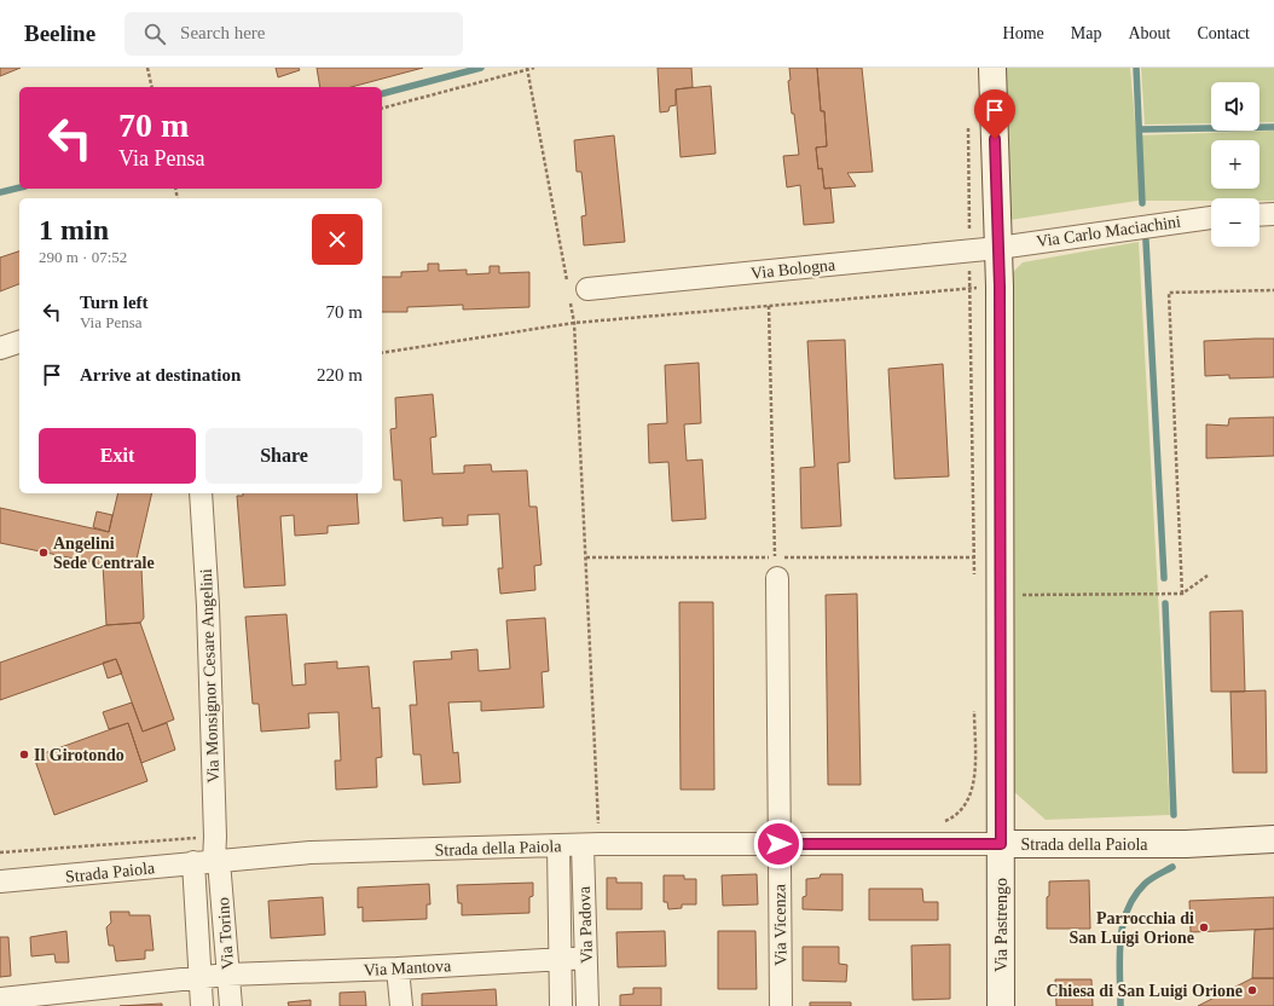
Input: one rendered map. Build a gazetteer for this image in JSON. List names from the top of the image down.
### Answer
{
  "streets": {
    "street": [
      "Via Carlo Maciachini",
      "Via Bologna",
      "Via Monsignor Cesare Angelini",
      "Strada della Paiola",
      "Strada Paiola",
      "Via Padova",
      "Via Vicenza",
      "Via Pastrengo",
      "Via Torino",
      "Via Mantova"
    ]
  },
  "crossings": [
    ["Via Carlo Maciachini", "Via Bologna"],
    ["Via Carlo Maciachini", "Via Pastrengo"],
    ["Via Bologna", "Via Pastrengo"],
    ["Via Monsignor Cesare Angelini", "Strada della Paiola"],
    ["Via Monsignor Cesare Angelini", "Strada Paiola"],
    ["Via Monsignor Cesare Angelini", "Via Torino"],
    ["Strada della Paiola", "Strada Paiola"],
    ["Strada della Paiola", "Via Padova"],
    ["Strada della Paiola", "Via Vicenza"],
    ["Strada della Paiola", "Via Pastrengo"],
    ["Strada della Paiola", "Via Torino"],
    ["Strada Paiola", "Via Torino"],
    ["Via Padova", "Via Mantova"],
    ["Via Torino", "Via Mantova"]
  ],
  "places": [
    "Angelini Sede Centrale",
    "Il Girotondo",
    "Parrocchia di San Luigi Orione",
    "Chiesa di San Luigi Orione"
  ],
  "page": {
    "header": "Beeline",
    "search": "Search here",
    "nav": [
      "Home",
      "Map",
      "About",
      "Contact"
    ],
    "map_buttons": ["+", "−"],
    "turn": ["70 m", "Via Pensa"],
    "heading": ["1 min", "290 m · 07:52"],
    "list": [
      {
        "name": "Turn left",
        "note": "Via Pensa",
        "value": "70 m"
      },
      {
        "name": "Arrive at destination",
        "value": "220 m"
      }
    ],
    "buttons": ["Exit", "Share"]
  }
}
